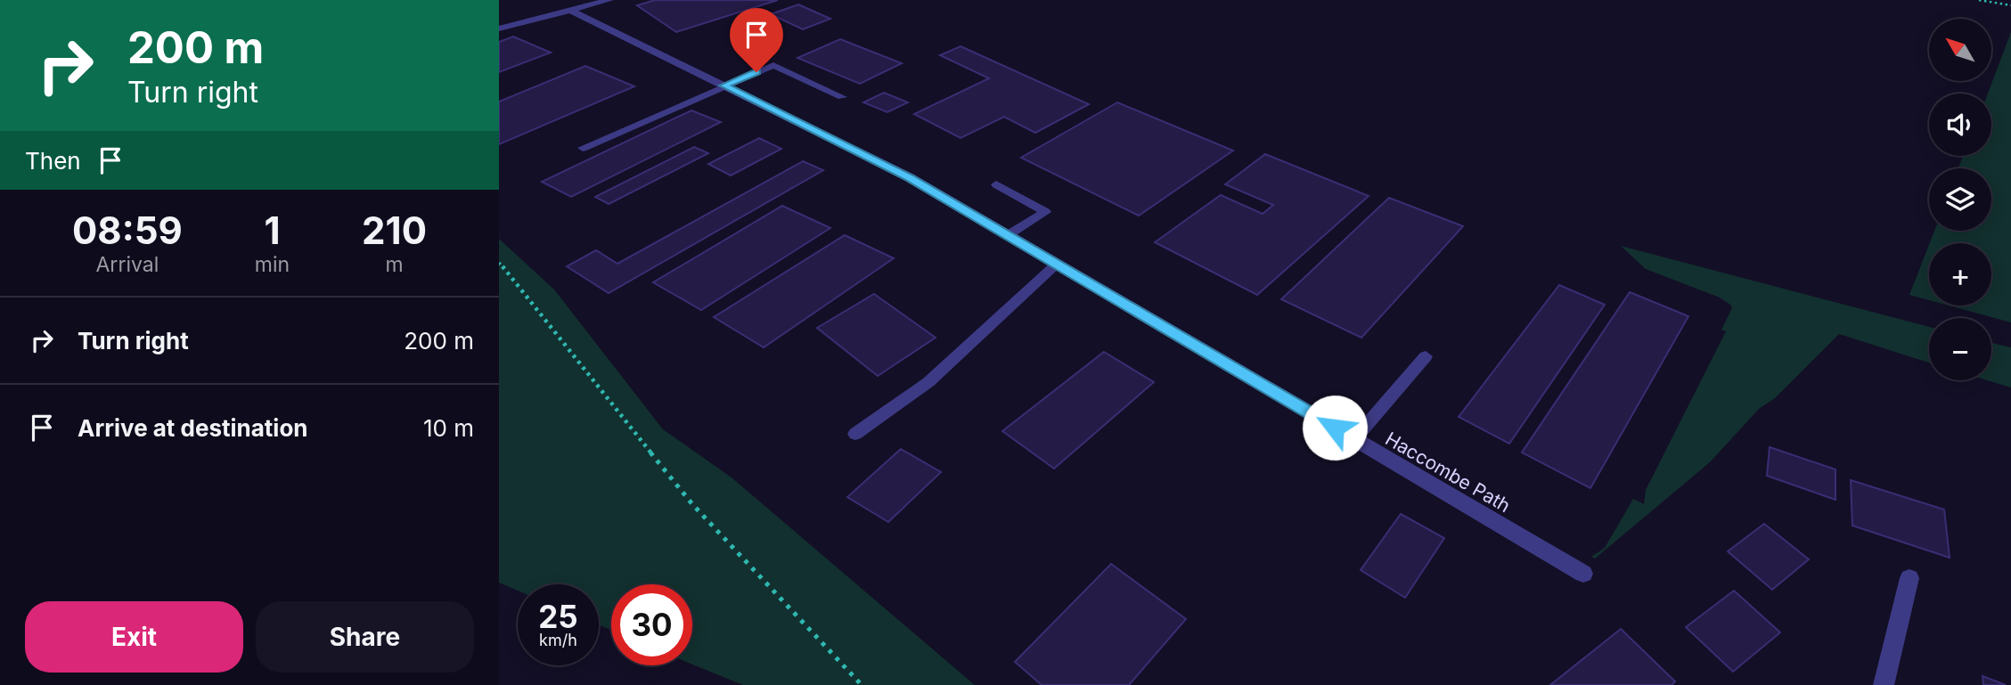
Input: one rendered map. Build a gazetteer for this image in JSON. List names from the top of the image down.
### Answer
{
  "streets": {
    "street": ["Haccombe Path"]
  },
  "north": "top left",
  "page": {
    "turn": ["200 m", "Turn right"],
    "map_buttons": ["+", "−"],
    "then": "Then",
    "eta": [
      "08:59",
      "Arrival",
      "1",
      "min",
      "210",
      "m"
    ],
    "list": [
      {
        "name": "Turn right",
        "value": "200 m"
      },
      {
        "name": "Arrive at destination",
        "value": "10 m"
      }
    ],
    "speed": "25 km/h",
    "limit": "30",
    "buttons": ["Exit", "Share"]
  }
}
